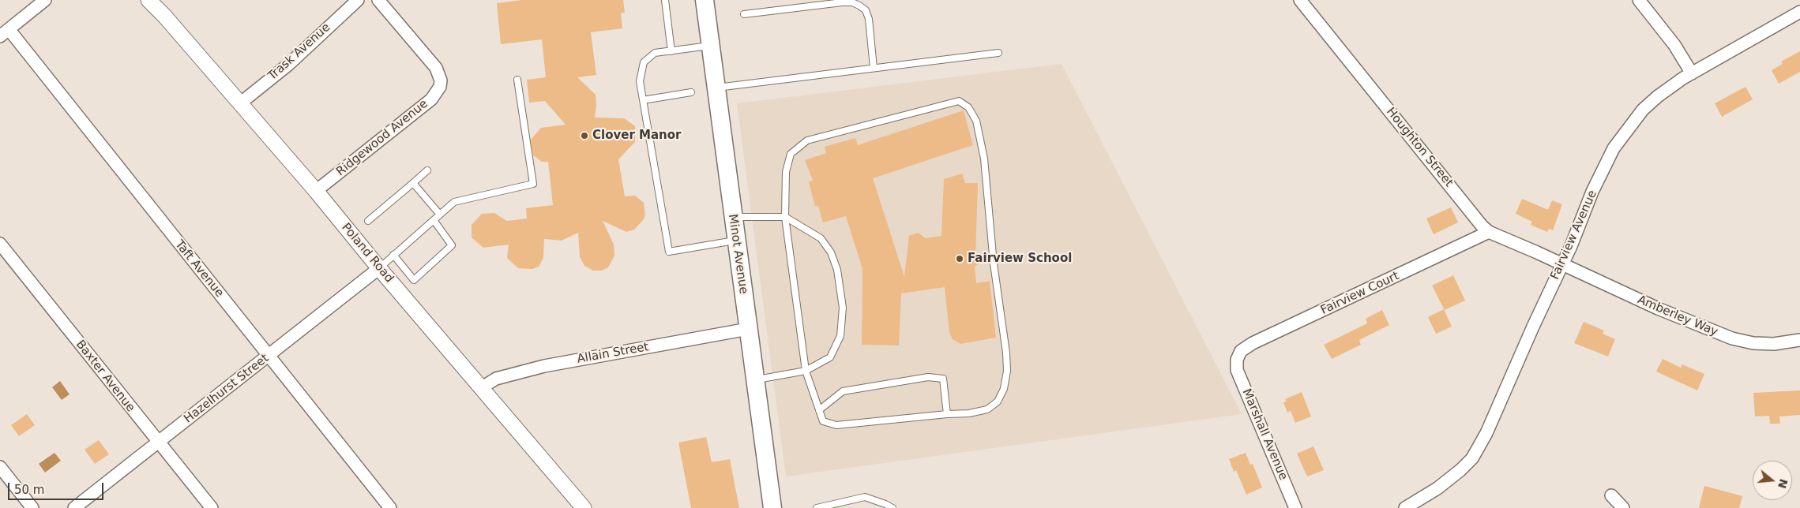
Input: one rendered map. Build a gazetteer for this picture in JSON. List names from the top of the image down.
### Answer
{
  "streets": {
    "main road": ["Minot Avenue"],
    "street": [
      "Trask Avenue",
      "Ridgewood Avenue",
      "Houghton Street",
      "Fairview Avenue",
      "Poland Road",
      "Taft Avenue",
      "Fairview Court",
      "Amberley Way",
      "Allain Street",
      "Baxter Avenue",
      "Hazelhurst Street",
      "Marshall Avenue"
    ]
  },
  "crossings": [
    ["Trask Avenue", "Poland Road"],
    ["Ridgewood Avenue", "Poland Road"],
    ["Houghton Street", "Fairview Avenue"],
    ["Houghton Street", "Fairview Court"],
    ["Houghton Street", "Amberley Way"],
    ["Fairview Avenue", "Amberley Way"],
    ["Poland Road", "Allain Street"],
    ["Poland Road", "Hazelhurst Street"],
    ["Minot Avenue", "Allain Street"],
    ["Taft Avenue", "Hazelhurst Street"],
    ["Fairview Court", "Marshall Avenue"],
    ["Baxter Avenue", "Hazelhurst Street"]
  ],
  "places": ["Clover Manor", "Fairview School"],
  "scale_bar": "50 m",
  "north": "right"
}
